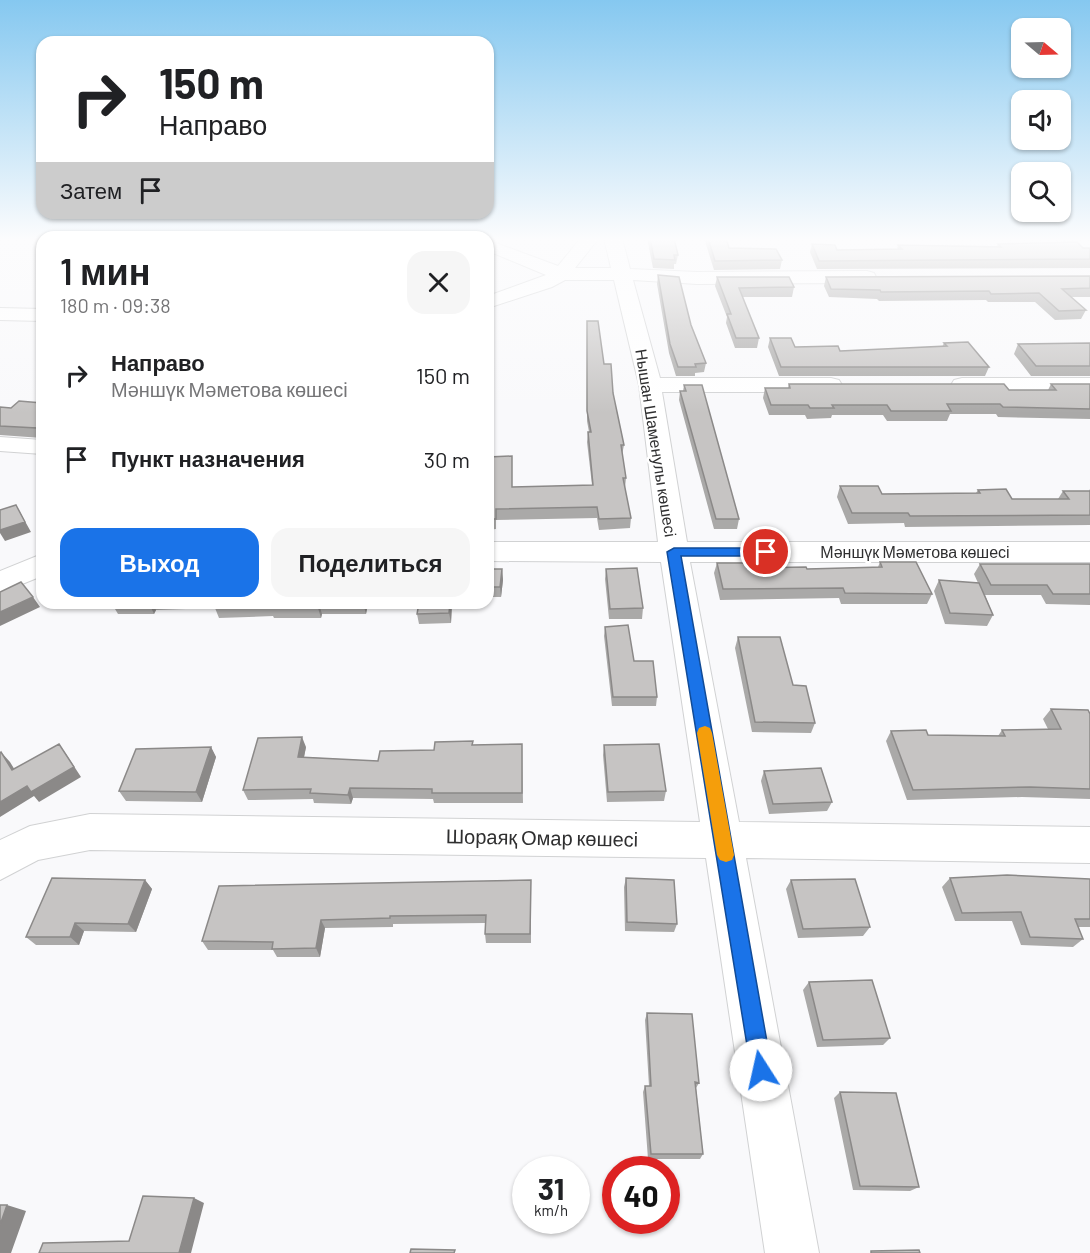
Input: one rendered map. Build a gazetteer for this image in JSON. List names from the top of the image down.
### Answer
{
  "streets": {
    "street": ["Нышан Шаменулы көшесі", "Мәншүк Мәметова көшесі", "Шораяқ Омар көшесі"]
  },
  "crossings": [
    ["Нышан Шаменулы көшесі", "Мәншүк Мәметова көшесі"],
    ["Нышан Шаменулы көшесі", "Шораяқ Омар көшесі"]
  ],
  "north": "right",
  "page": {
    "turn": ["150 m", "Направо"],
    "then": "Затем",
    "heading": ["1 мин", "180 m · 09:38"],
    "list": [
      {
        "name": "Направо",
        "note": "Мәншүк Мәметова көшесі",
        "value": "150 m"
      },
      {
        "name": "Пункт назначения",
        "value": "30 m"
      }
    ],
    "buttons": ["Выход", "Поделиться"],
    "speed": "31 km/h",
    "limit": "40"
  }
}
